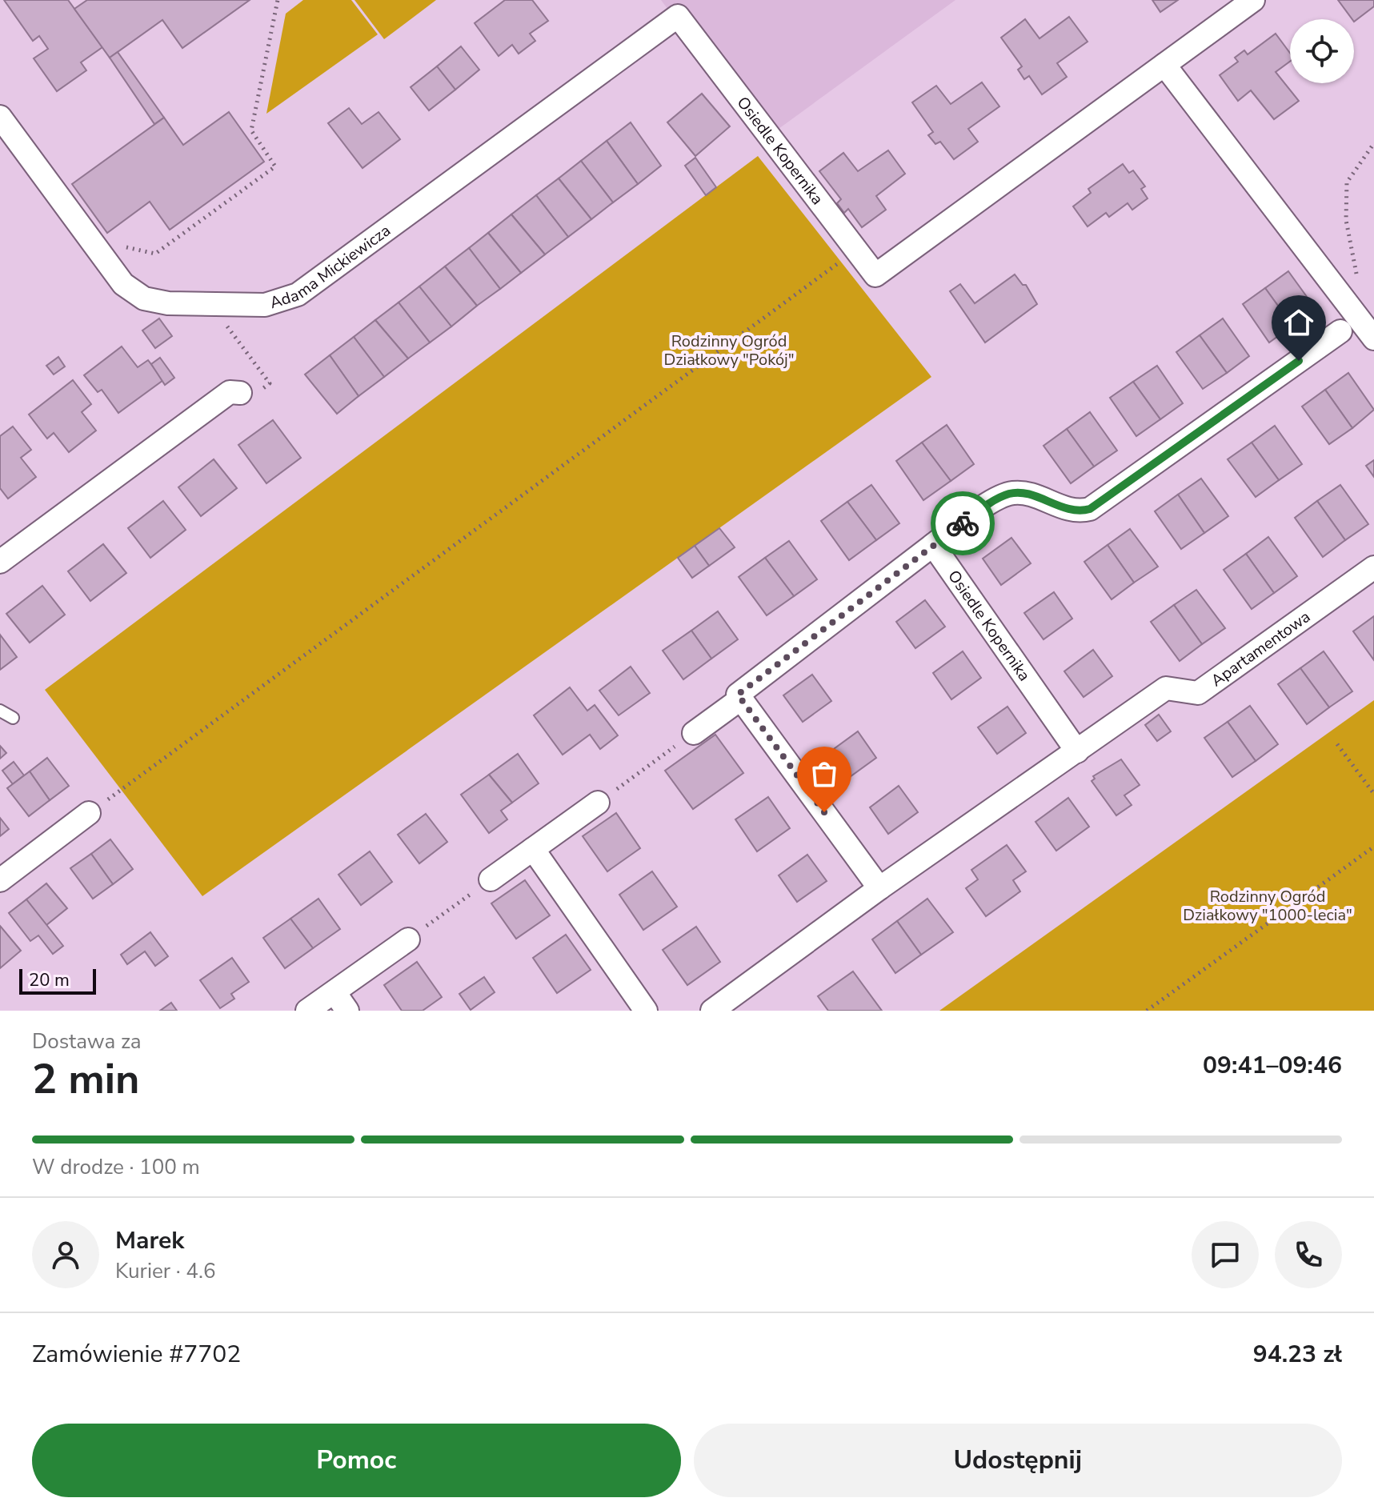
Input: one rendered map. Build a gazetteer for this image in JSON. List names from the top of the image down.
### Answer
{
  "streets": {
    "street": ["Osiedle Kopernika", "Adama Mickiewicza", "Apartamentowa"]
  },
  "crossings": [
    ["Osiedle Kopernika", "Adama Mickiewicza"],
    ["Osiedle Kopernika", "Apartamentowa"]
  ],
  "parks": ["Rodzinny Ogród Działkowy \"Pokój\"", "Rodzinny Ogród Działkowy \"1000-lecia\""],
  "scale_bar": "20 m",
  "page": {
    "scale": "20 m",
    "heading": ["2 min", "Dostawa za", "09:41–09:46"],
    "panel": [
      "Marek",
      "Kurier · 4.6",
      "Zamówienie #7702",
      "94.23 zł"
    ],
    "bar": "W drodze · 100 m",
    "buttons": ["Pomoc", "Udostępnij"]
  }
}
